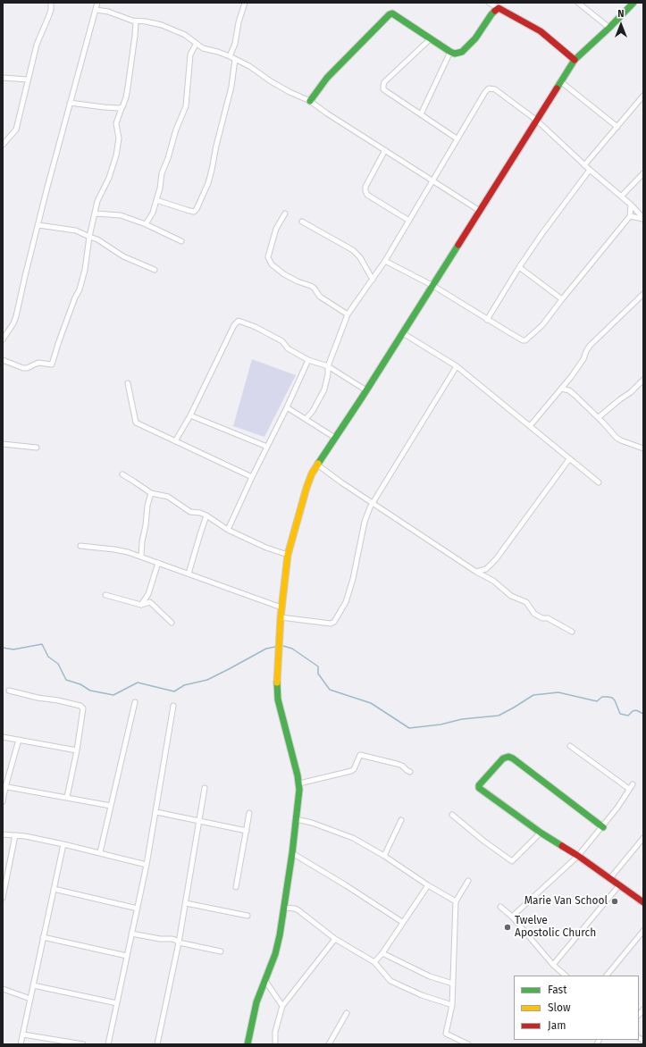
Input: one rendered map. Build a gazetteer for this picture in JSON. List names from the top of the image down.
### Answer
{
  "places": ["Marie Van School", "Twelve Apostolic Church"],
  "legend": ["Fast", "Slow", "Jam"],
  "north": "top"
}
